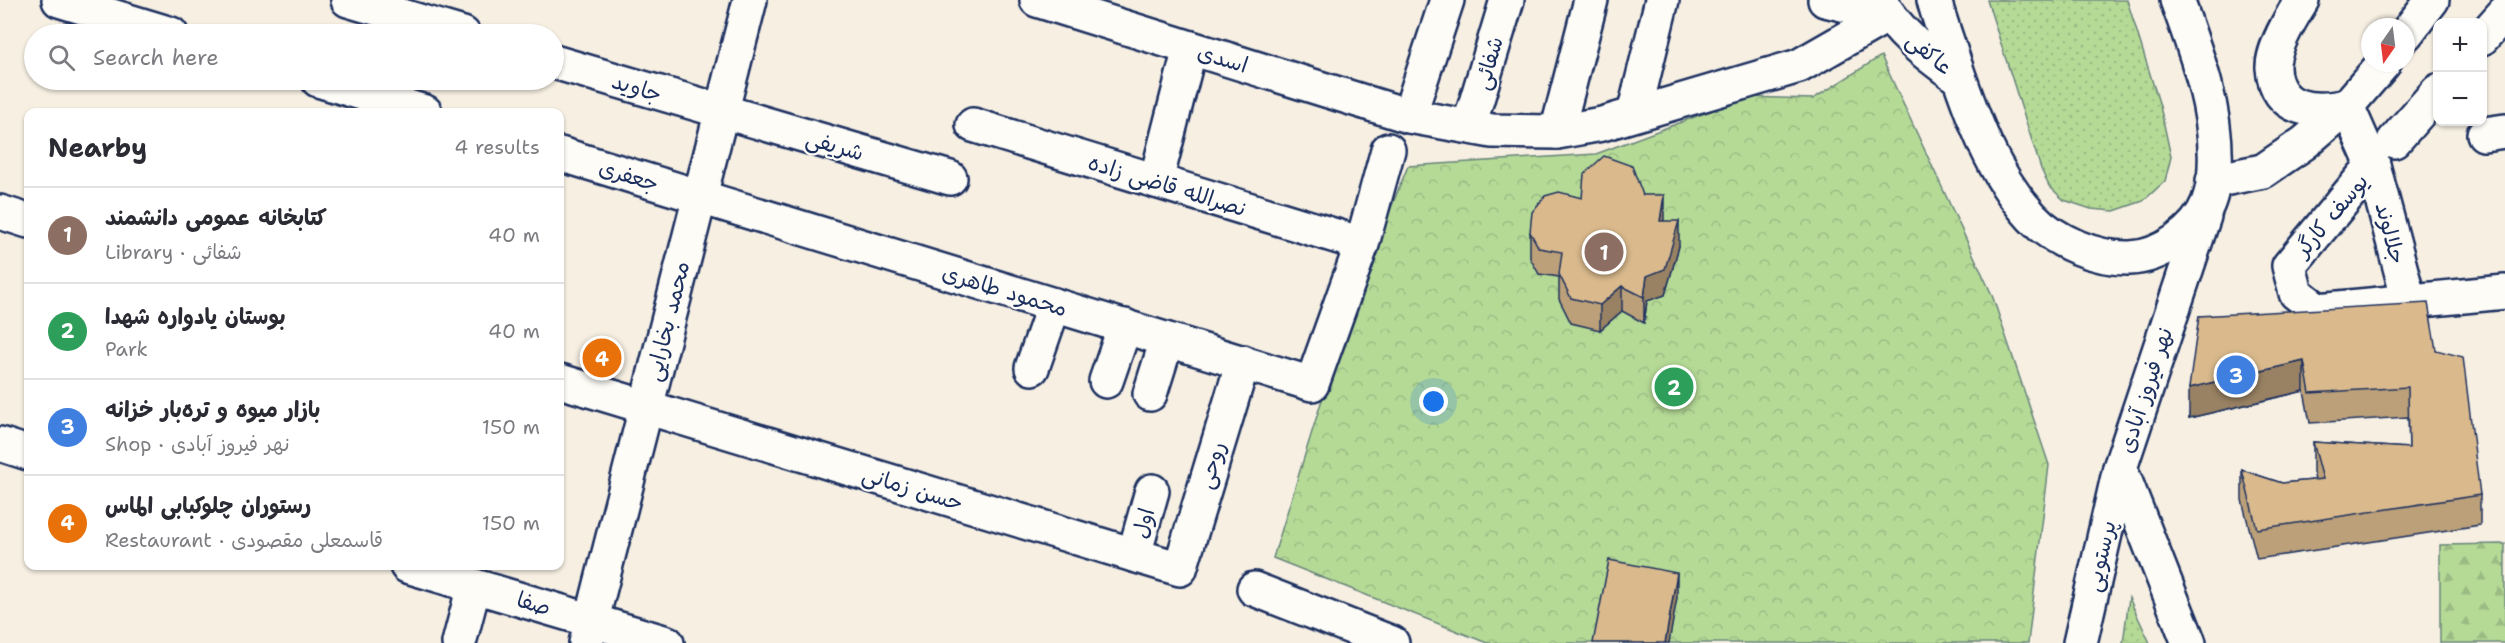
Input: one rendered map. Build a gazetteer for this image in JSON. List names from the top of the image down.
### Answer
{
  "streets": {
    "street": [
      "عاکفی",
      "اسدی",
      "شفائی",
      "جاوید",
      "شریفی",
      "جعفری",
      "نصرالله قاضی زاده",
      "یوسف کارگر",
      "جلالوند",
      "محمود طاهری",
      "محمد بخارایی",
      "نهر فیروز آبادی",
      "روحی",
      "حسن زمانی",
      "اول",
      "پرستویی",
      "صفا"
    ]
  },
  "crossings": [
    ["عاکفی", "اسدی"],
    ["اسدی", "شفائی"],
    ["جاوید", "شریفی"],
    ["جاوید", "محمد بخارایی"],
    ["شریفی", "محمد بخارایی"],
    ["جعفری", "محمود طاهری"],
    ["جعفری", "محمد بخارایی"],
    ["نصرالله قاضی زاده", "محمود طاهری"],
    ["یوسف کارگر", "جلالوند"],
    ["محمود طاهری", "محمد بخارایی"],
    ["محمود طاهری", "روحی"],
    ["محمد بخارایی", "حسن زمانی"],
    ["محمد بخارایی", "صفا"],
    ["نهر فیروز آبادی", "پرستویی"],
    ["روحی", "حسن زمانی"],
    ["حسن زمانی", "اول"]
  ],
  "north": "bottom",
  "page": {
    "map_buttons": ["+", "−"],
    "search": "Search here",
    "heading": ["Nearby", "4 results"],
    "list": [
      {
        "mark": "1",
        "name": "کتابخانه عمومی دانشمند",
        "note": "Library · شفائی",
        "value": "40 m"
      },
      {
        "mark": "2",
        "name": "بوستان یادواره شهدا",
        "note": "Park",
        "value": "40 m"
      },
      {
        "mark": "3",
        "name": "بازار میوه و تره‌بار خزانه",
        "note": "Shop · نهر فیروز آبادی",
        "value": "150 m"
      },
      {
        "mark": "4",
        "name": "رستوران چلوکبابی الماس",
        "note": "Restaurant · قاسمعلی مقصودی",
        "value": "150 m"
      }
    ],
    "pins": [
      "1",
      "4",
      "3",
      "2"
    ]
  }
}
